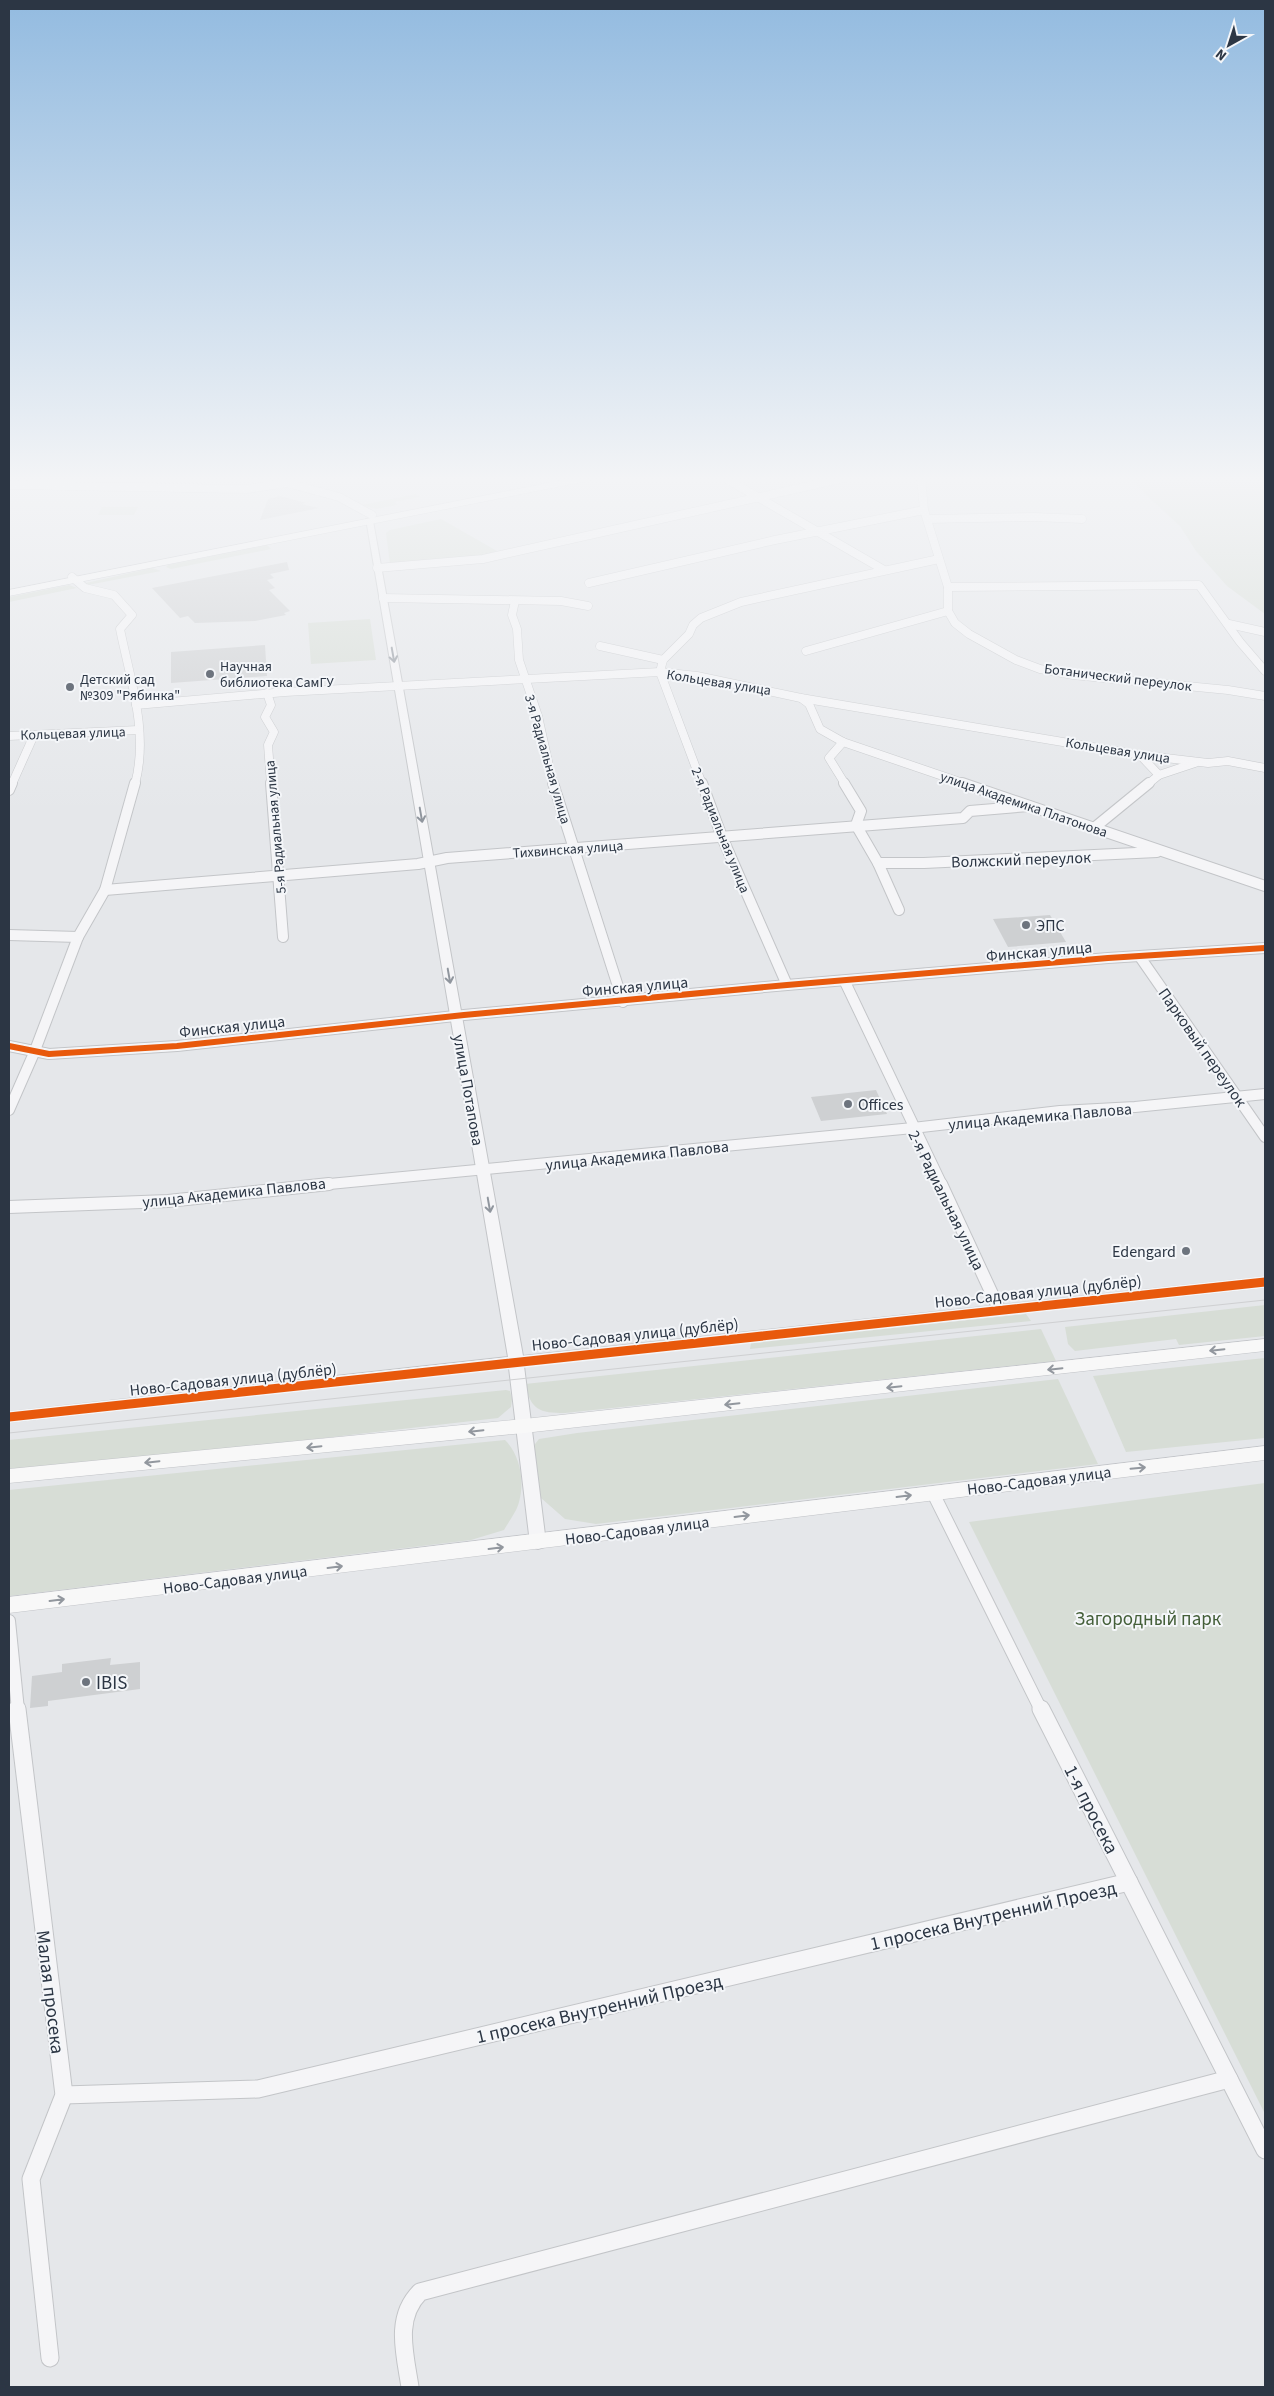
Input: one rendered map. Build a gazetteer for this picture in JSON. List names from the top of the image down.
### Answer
{
  "streets": {
    "main road": ["Ново-Садовая улица"],
    "street": [
      "Ботанический переулок",
      "Кольцевая улица",
      "3-я Радиальная улица",
      "улица Академика Платонова",
      "5-я Радиальная улица",
      "2-я Радиальная улица",
      "Тихвинская улица",
      "Волжский переулок",
      "Финская улица",
      "Парковый переулок",
      "улица Потапова",
      "улица Академика Павлова",
      "Ново-Садовая улица (дублёр)",
      "1-я просека",
      "1 просека Внутренний Проезд",
      "Малая просека"
    ]
  },
  "crossings": [
    ["Кольцевая улица", "3-я Радиальная улица"],
    ["Кольцевая улица", "улица Академика Платонова"],
    ["Кольцевая улица", "5-я Радиальная улица"],
    ["Кольцевая улица", "2-я Радиальная улица"],
    ["Кольцевая улица", "улица Потапова"],
    ["3-я Радиальная улица", "Тихвинская улица"],
    ["3-я Радиальная улица", "Финская улица"],
    ["улица Академика Платонова", "Тихвинская улица"],
    ["улица Академика Платонова", "Волжский переулок"],
    ["5-я Радиальная улица", "Тихвинская улица"],
    ["2-я Радиальная улица", "Тихвинская улица"],
    ["2-я Радиальная улица", "Финская улица"],
    ["2-я Радиальная улица", "улица Академика Павлова"],
    ["2-я Радиальная улица", "Ново-Садовая улица (дублёр)"],
    ["Тихвинская улица", "улица Потапова"],
    ["Финская улица", "Парковый переулок"],
    ["Финская улица", "улица Потапова"],
    ["Парковый переулок", "улица Академика Павлова"],
    ["улица Потапова", "улица Академика Павлова"],
    ["улица Потапова", "Ново-Садовая улица (дублёр)"],
    ["улица Потапова", "Ново-Садовая улица"],
    ["Ново-Садовая улица", "1-я просека"],
    ["1-я просека", "1 просека Внутренний Проезд"],
    ["1 просека Внутренний Проезд", "Малая просека"]
  ],
  "one_way": ["улица Потапова"],
  "parks": ["Загородный парк"],
  "places": [
    "Научная библиотека СамГУ",
    "Детский сад №309 \"Рябинка\"",
    "ЭПС",
    "Offices",
    "Edengard",
    "IBIS"
  ],
  "north": "bottom left"
}
